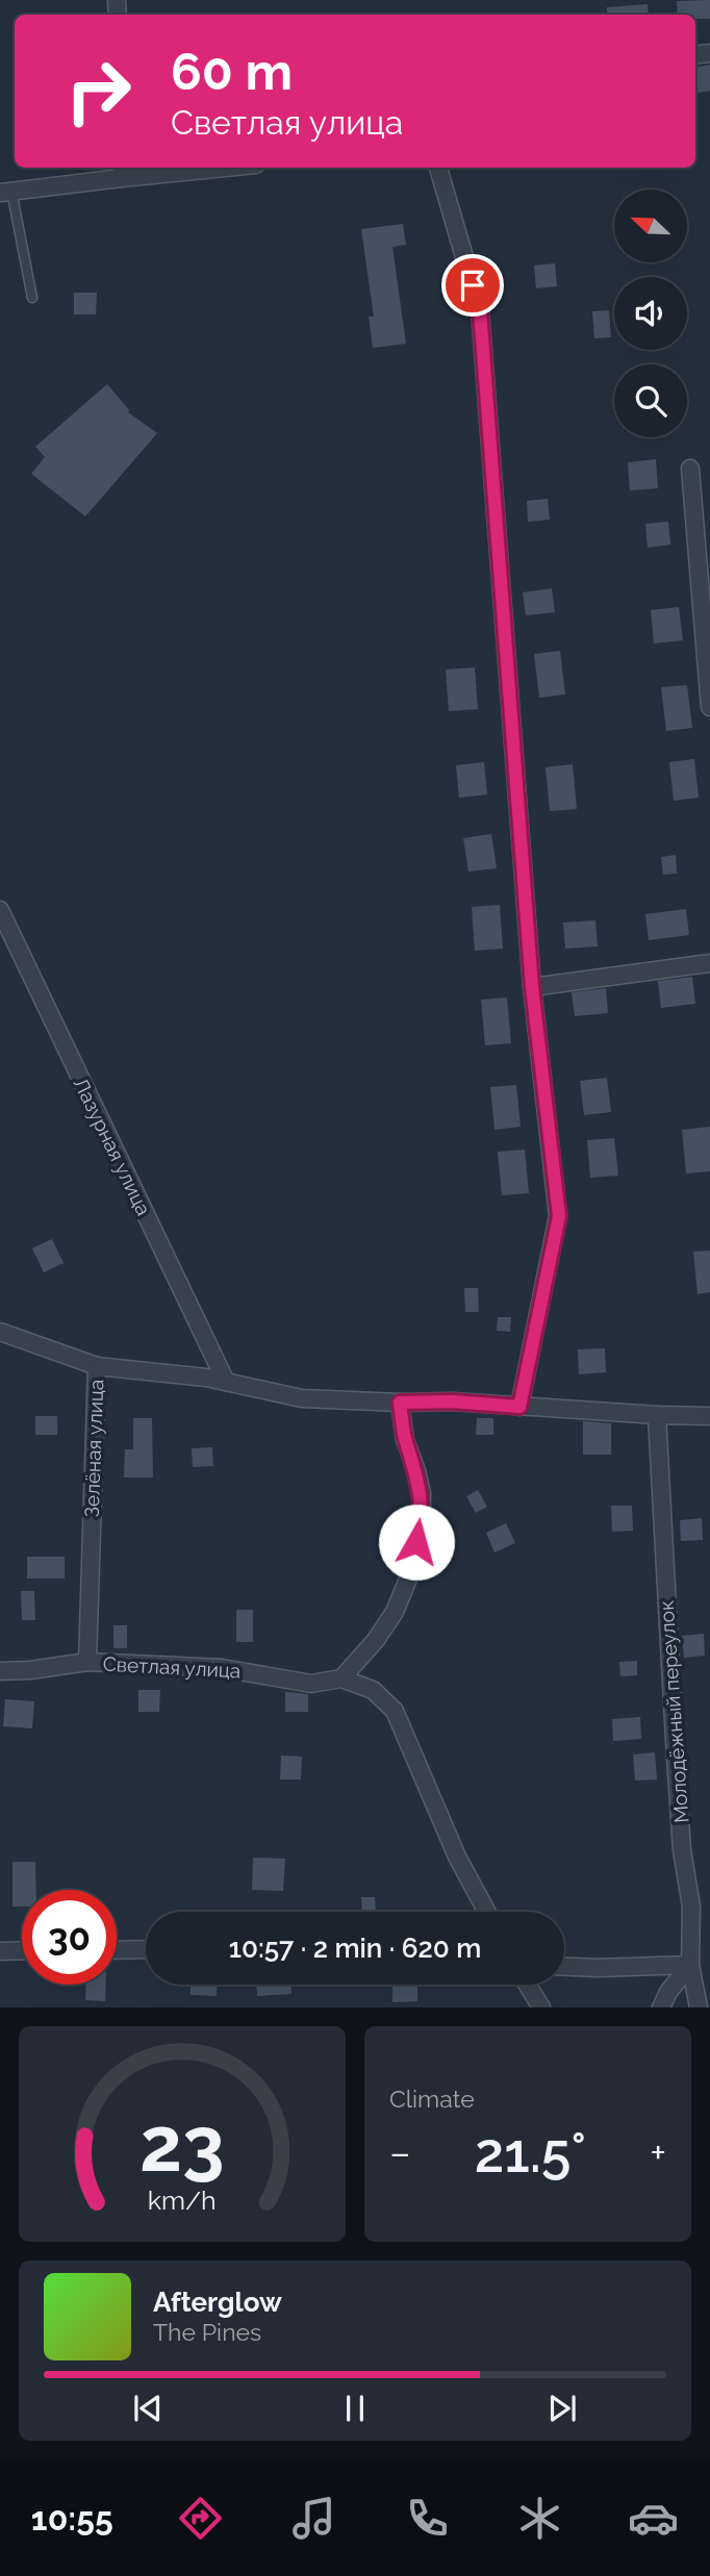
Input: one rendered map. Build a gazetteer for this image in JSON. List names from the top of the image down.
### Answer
{
  "streets": {
    "street": [
      "Лазурная улица",
      "Зелёная улица",
      "Светлая улица",
      "Молодёжный переулок"
    ]
  },
  "crossings": [
    ["Лазурная улица", "Зелёная улица"],
    ["Зелёная улица", "Светлая улица"]
  ],
  "north": "top left",
  "page": {
    "turn": ["60 m", "Светлая улица"],
    "limit": "30",
    "trip": "10:57 · 2 min · 620 m",
    "tile": "Climate",
    "heat": ["−", "21.5°", "+"],
    "song": ["Afterglow", "The Pines"],
    "tabs": "10:55",
    "gauge": ["23", "km/h"]
  }
}
